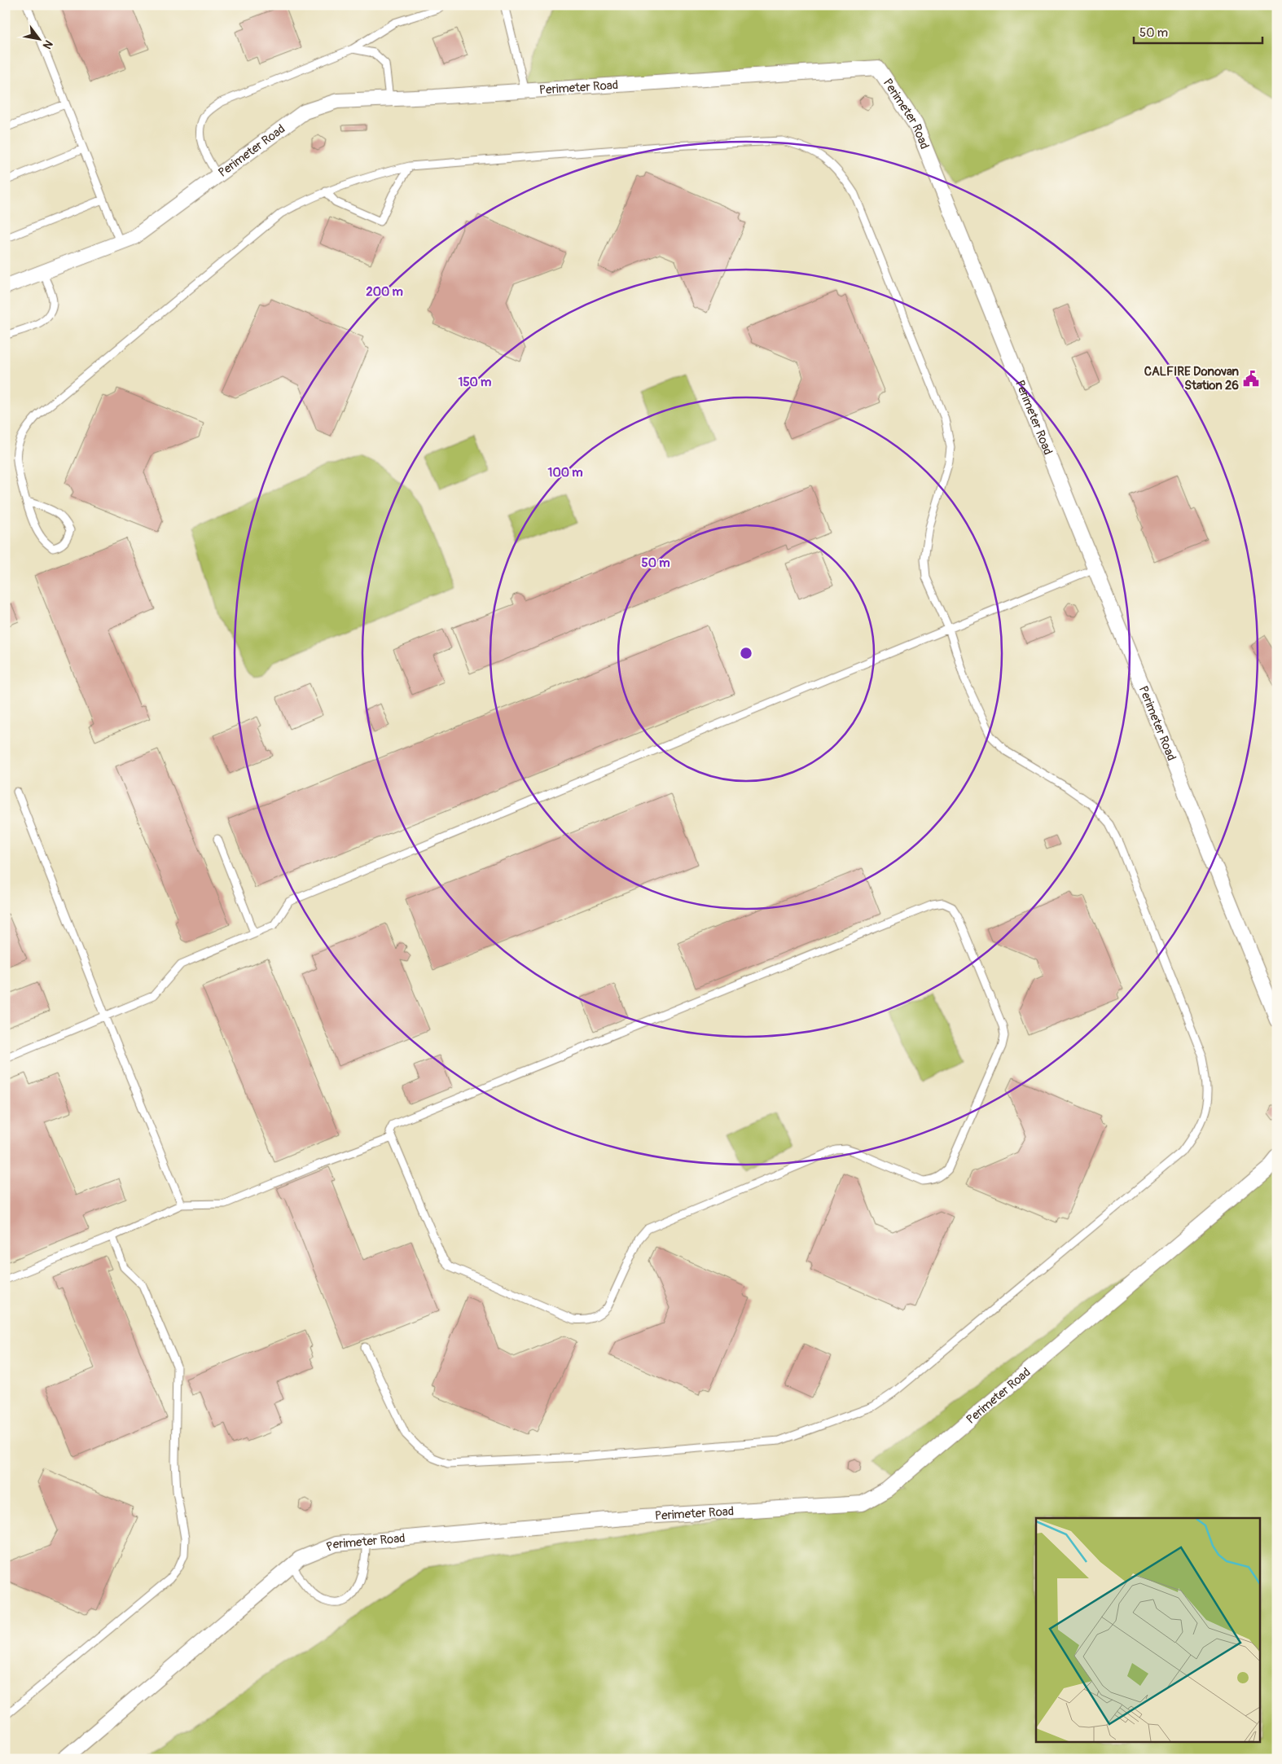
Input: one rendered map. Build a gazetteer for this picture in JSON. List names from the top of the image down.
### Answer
{
  "streets": {
    "street": ["Perimeter Road"]
  },
  "places": {
    "public building": ["CALFIRE Donovan Station 26"]
  },
  "scale_bar": "50 m",
  "north": "bottom right",
  "rings": [
    "200 m",
    "150 m",
    "100 m",
    "50 m"
  ]
}
